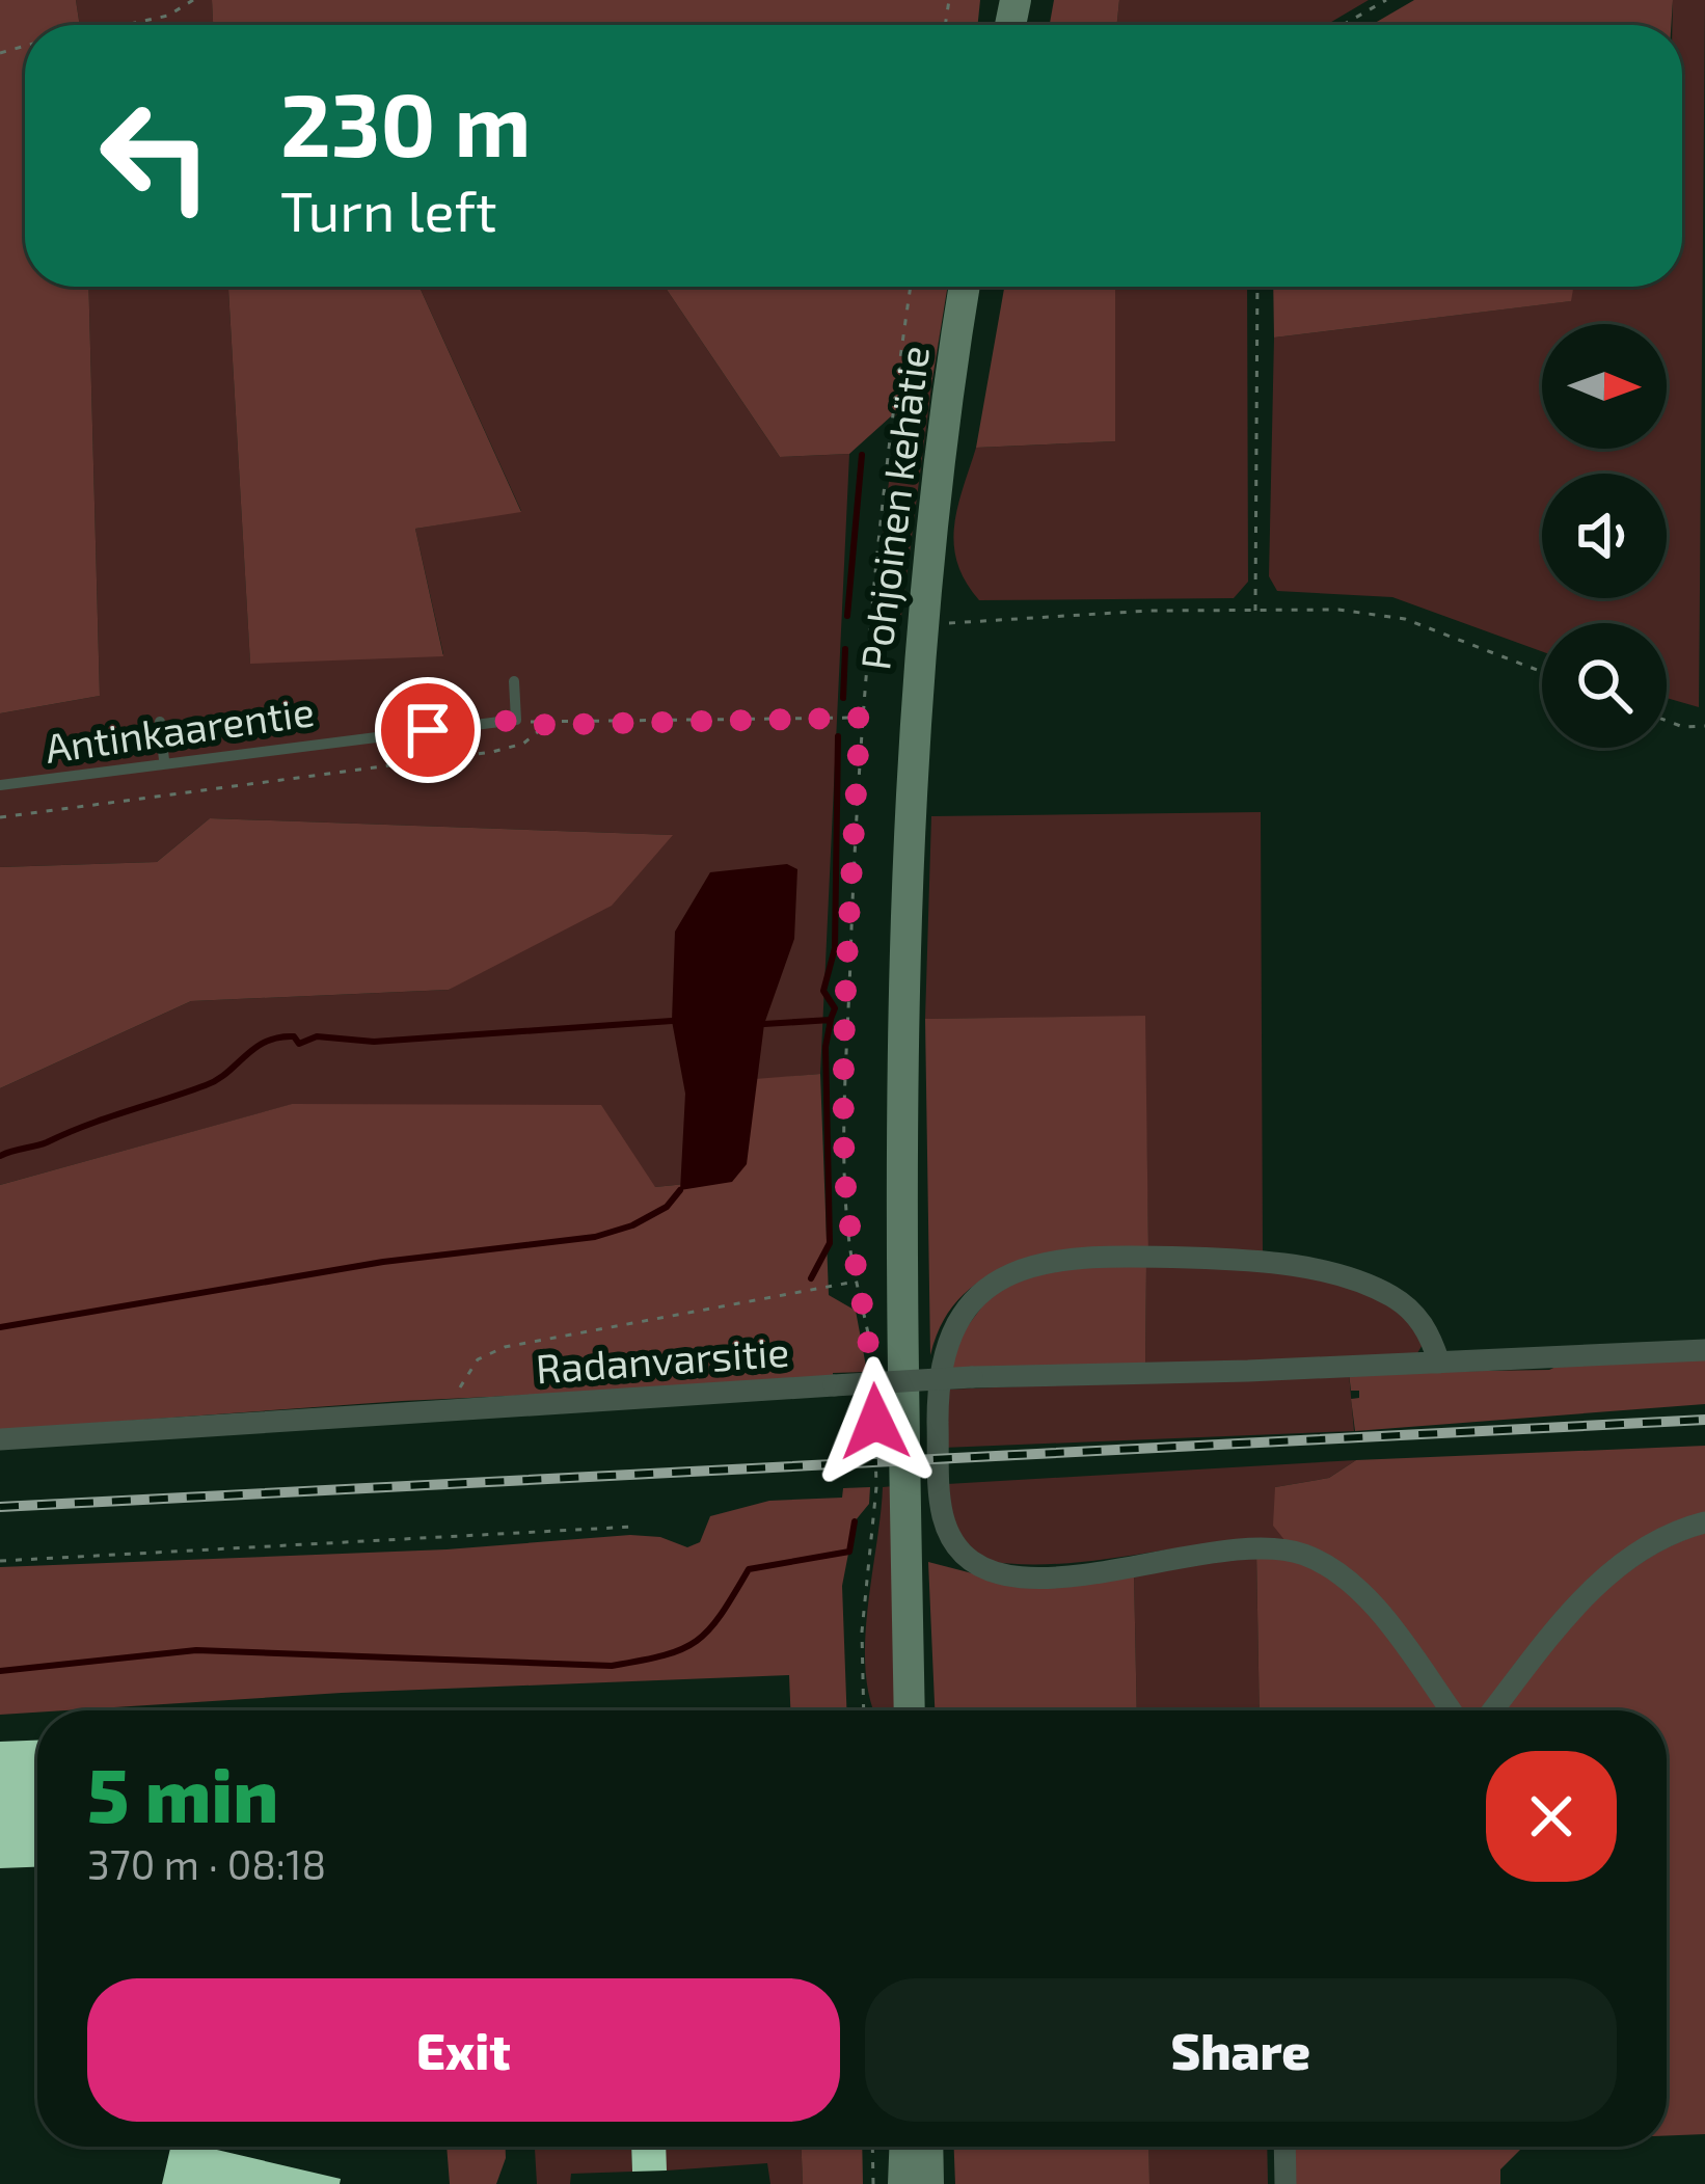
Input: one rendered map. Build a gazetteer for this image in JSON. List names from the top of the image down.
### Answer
{
  "streets": {
    "main road": ["Pohjoinen kehätie"],
    "street": ["Radanvarsitie"],
    "lane": ["Antinkaarentie"]
  },
  "north": "right",
  "page": {
    "turn": ["230 m", "Turn left"],
    "heading": ["5 min", "370 m · 08:18"],
    "buttons": ["Exit", "Share"]
  }
}
